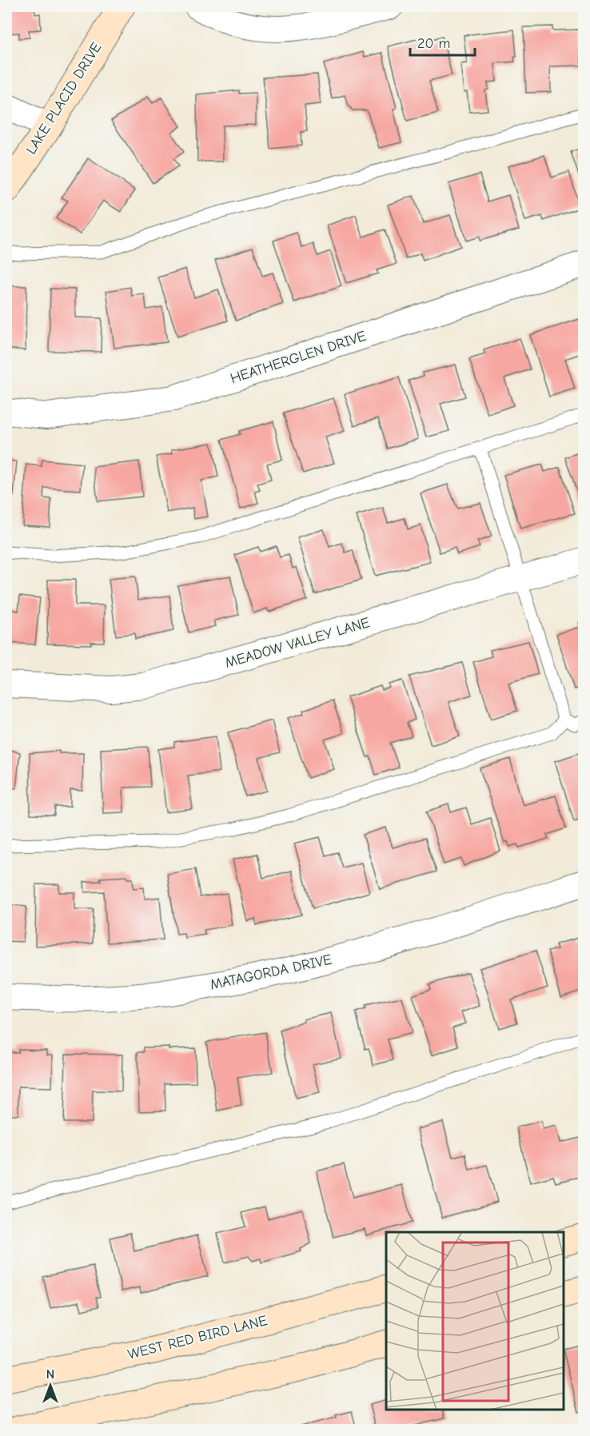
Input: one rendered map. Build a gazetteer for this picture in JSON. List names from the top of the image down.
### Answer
{
  "streets": {
    "main road": ["LAKE PLACID DRIVE", "WEST RED BIRD LANE"],
    "street": ["HEATHERGLEN DRIVE", "MEADOW VALLEY LANE", "MATAGORDA DRIVE"]
  },
  "scale_bar": "20 m",
  "north": "top"
}
